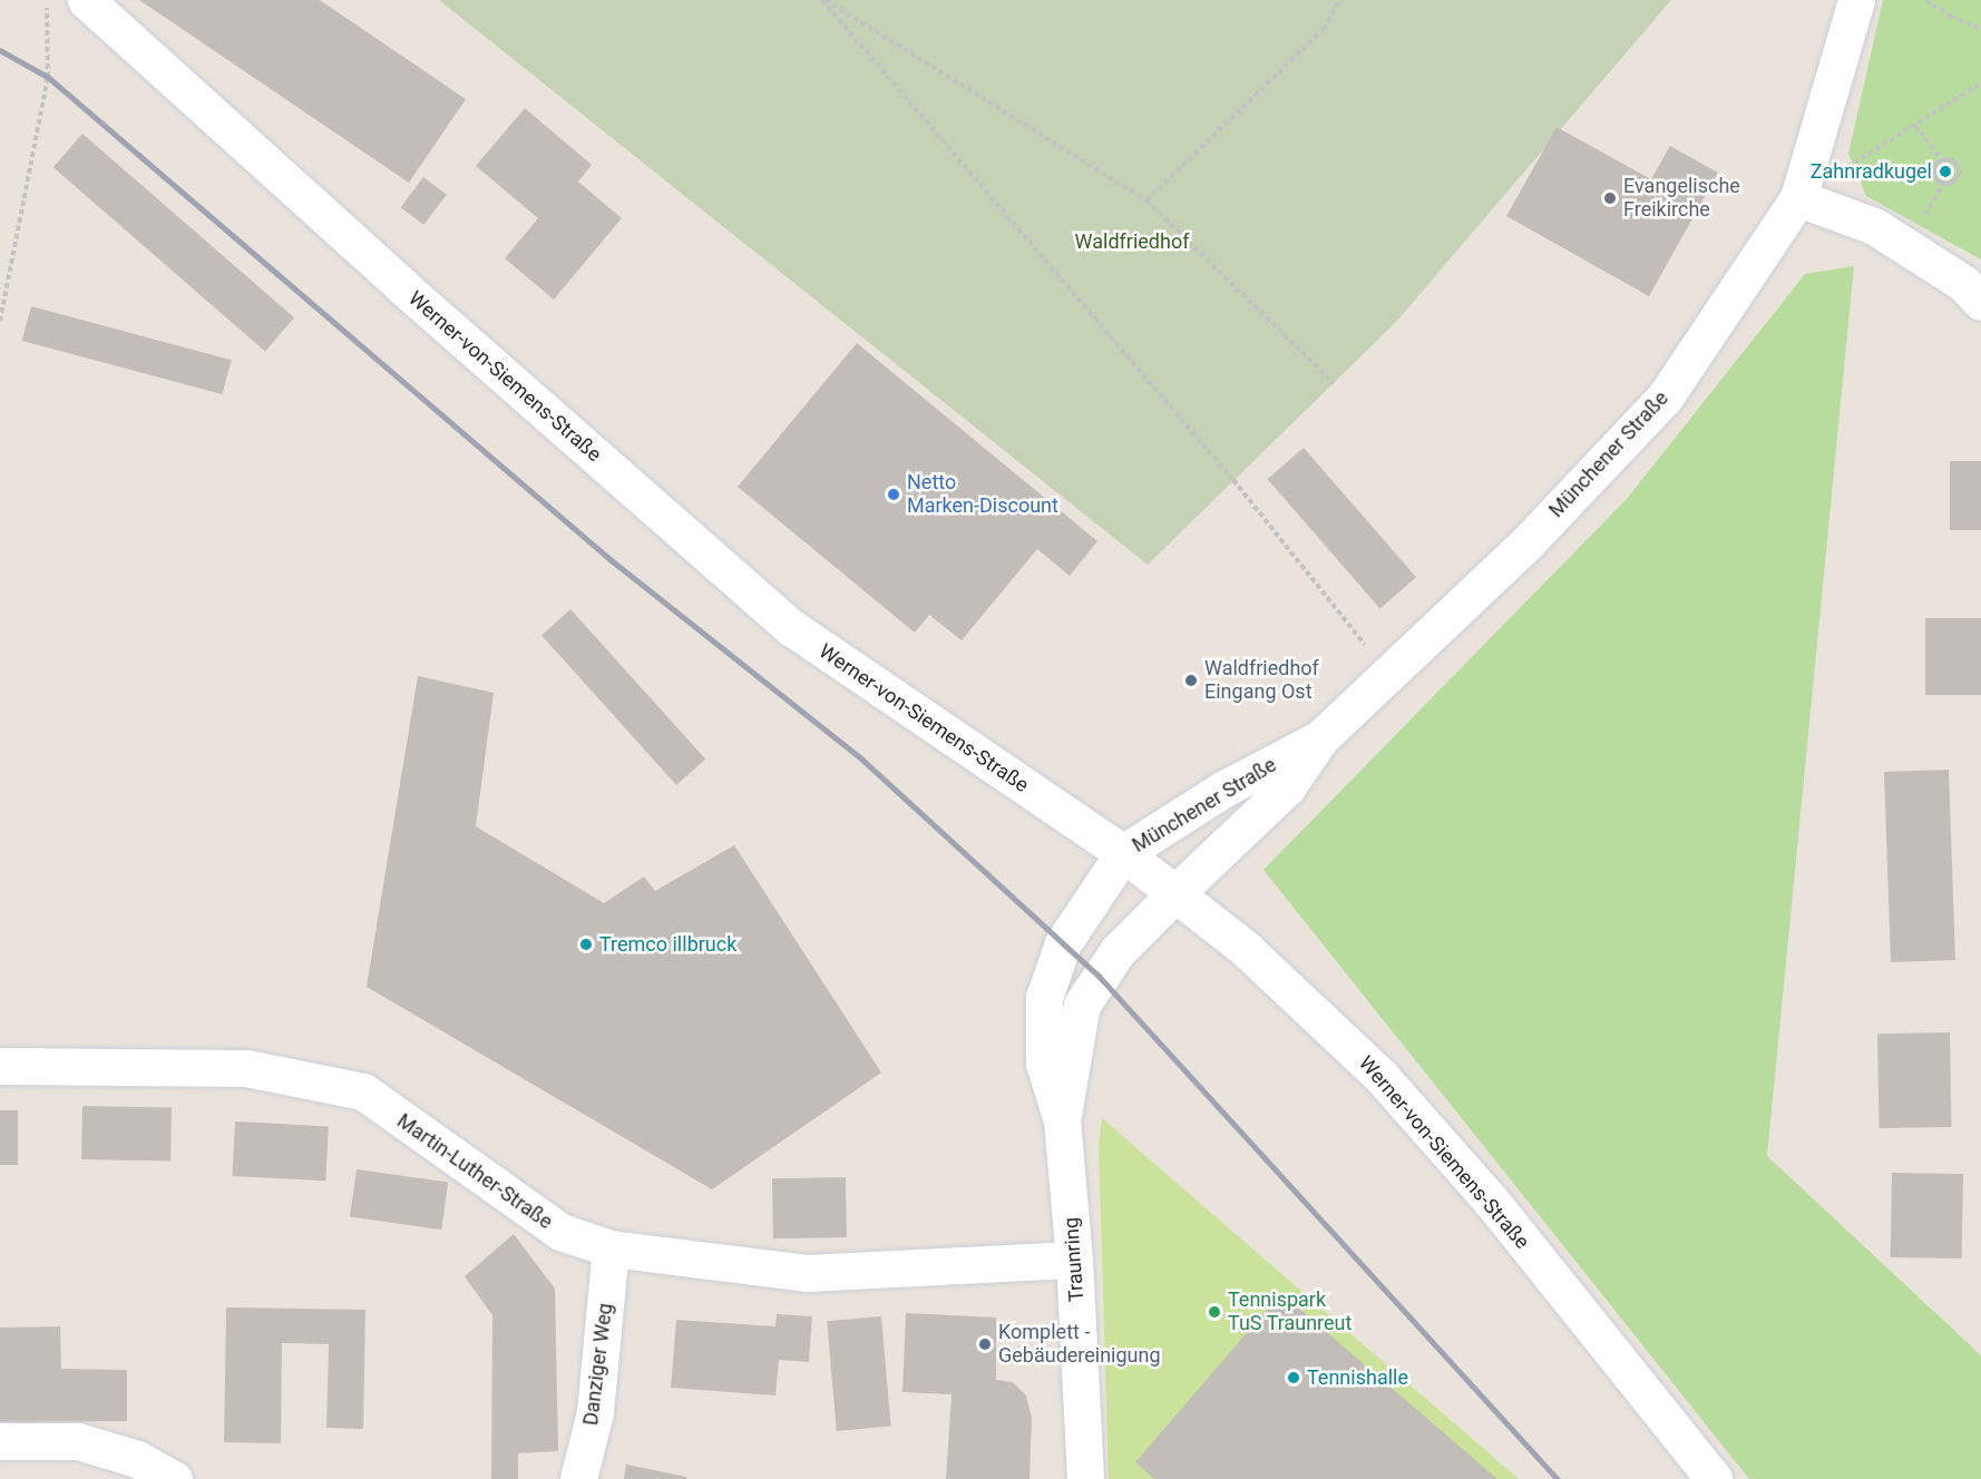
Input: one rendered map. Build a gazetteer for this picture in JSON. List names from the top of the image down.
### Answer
{
  "streets": {
    "street": [
      "Werner-von-Siemens-Straße",
      "Münchener Straße",
      "Martin-Luther-Straße",
      "Traunring",
      "Danziger Weg"
    ]
  },
  "crossings": [
    ["Werner-von-Siemens-Straße", "Münchener Straße"],
    ["Werner-von-Siemens-Straße", "Traunring"],
    ["Münchener Straße", "Traunring"],
    ["Martin-Luther-Straße", "Traunring"],
    ["Martin-Luther-Straße", "Danziger Weg"]
  ],
  "parks": ["Waldfriedhof"],
  "places": [
    "Zahnradkugel",
    "Evangelische Freikirche",
    "Netto Marken-Discount",
    "Waldfriedhof Eingang Ost",
    "Tremco illbruck",
    "Tennispark TuS Traunreut",
    "Komplett - Gebäudereinigung",
    "Tennishalle"
  ]
}
